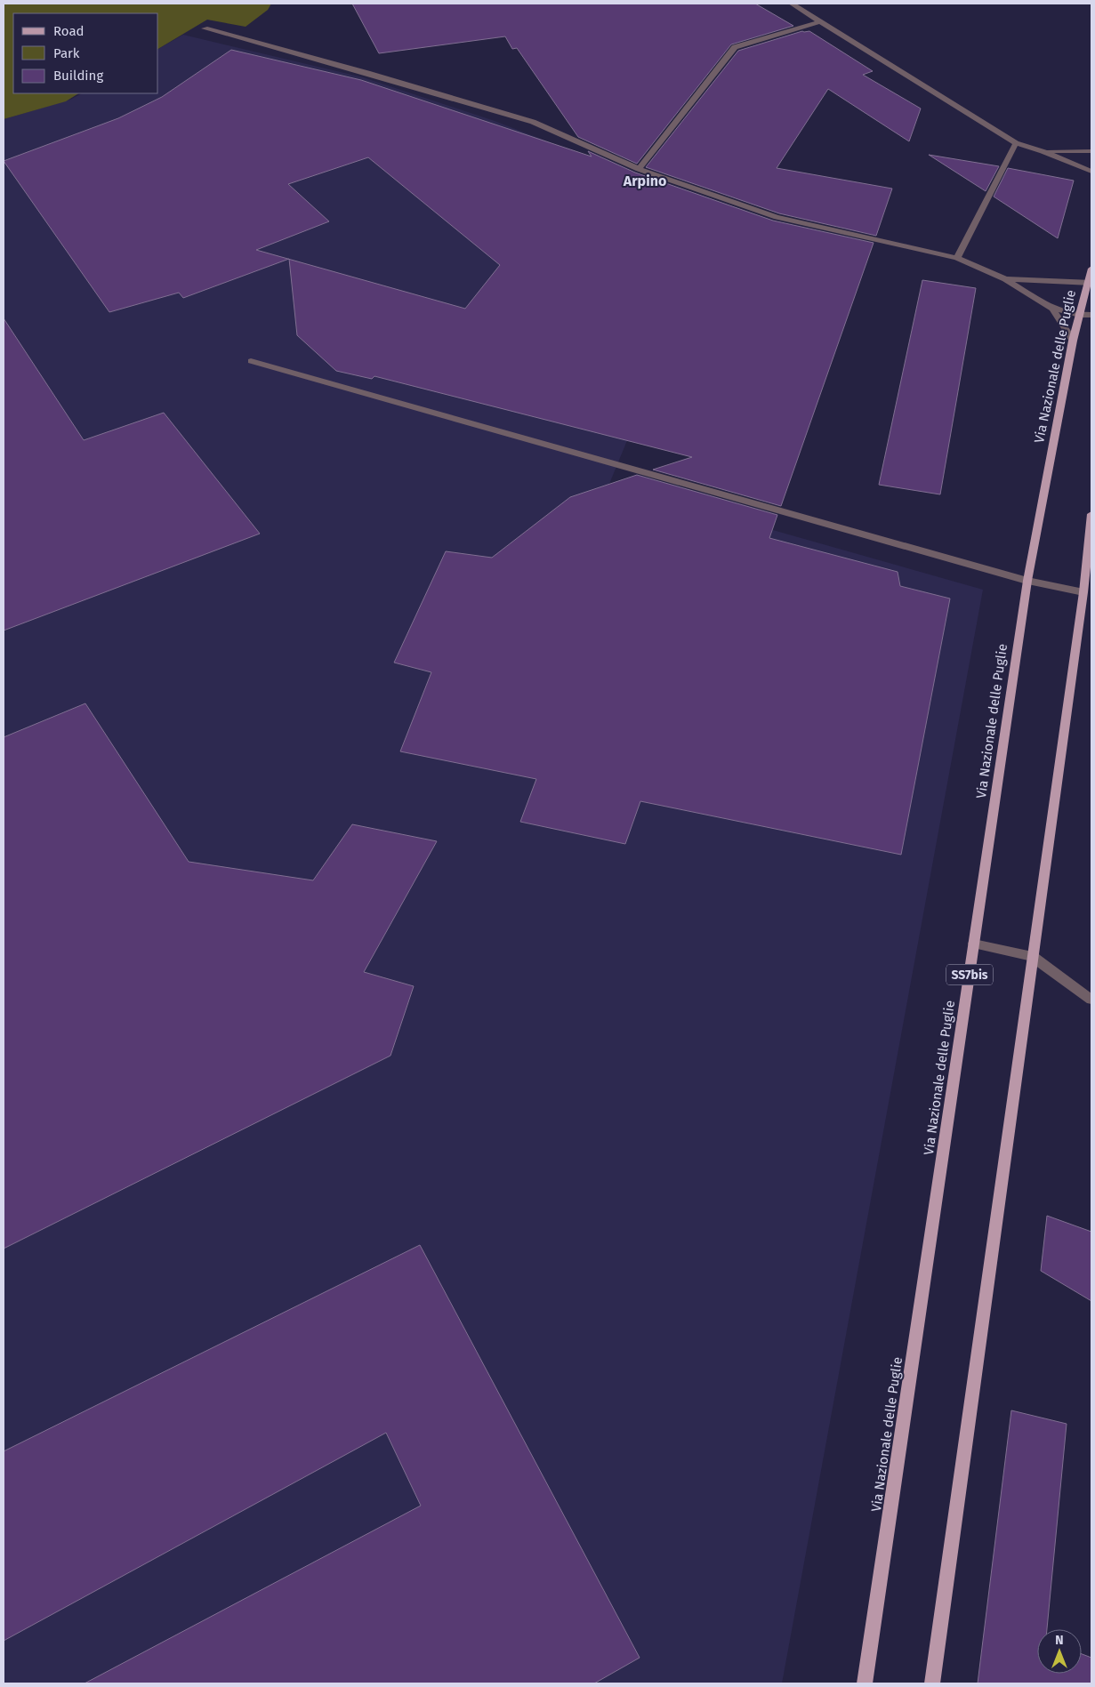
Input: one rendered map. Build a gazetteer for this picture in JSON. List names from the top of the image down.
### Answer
{
  "streets": {
    "main road": ["Via Nazionale delle Puglie", "SS7bis"]
  },
  "districts": ["Arpino"],
  "legend": ["Road", "Park", "Building"],
  "north": "top"
}
